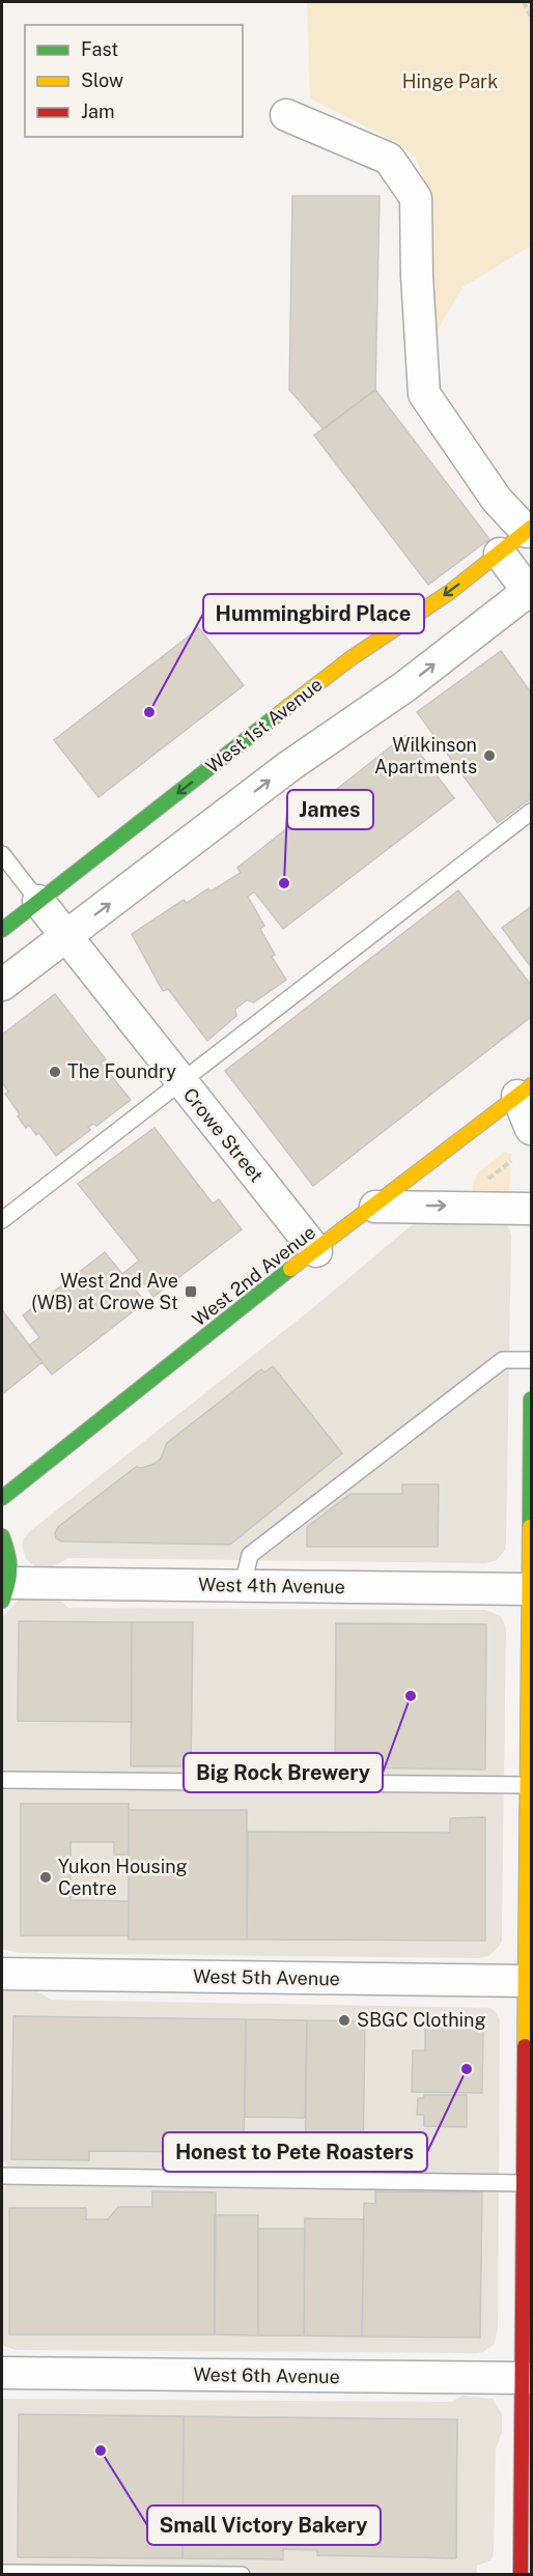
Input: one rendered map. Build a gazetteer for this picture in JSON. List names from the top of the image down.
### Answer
{
  "streets": {
    "street": [
      "West 1st Avenue",
      "Crowe Street",
      "West 2nd Avenue",
      "West 4th Avenue",
      "West 5th Avenue",
      "West 6th Avenue"
    ]
  },
  "crossings": [
    ["West 1st Avenue", "Crowe Street"],
    ["Crowe Street", "West 2nd Avenue"]
  ],
  "parks": ["Hinge Park"],
  "places": {
    "other": [
      "Hummingbird Place",
      "Wilkinson Apartments",
      "James",
      "The Foundry",
      "Big Rock Brewery",
      "Yukon Housing Centre",
      "SBGC Clothing",
      "Honest to Pete Roasters",
      "Small Victory Bakery"
    ],
    "transit": ["West 2nd Ave (WB) at Crowe St"]
  },
  "legend": ["Fast", "Slow", "Jam"]
}
